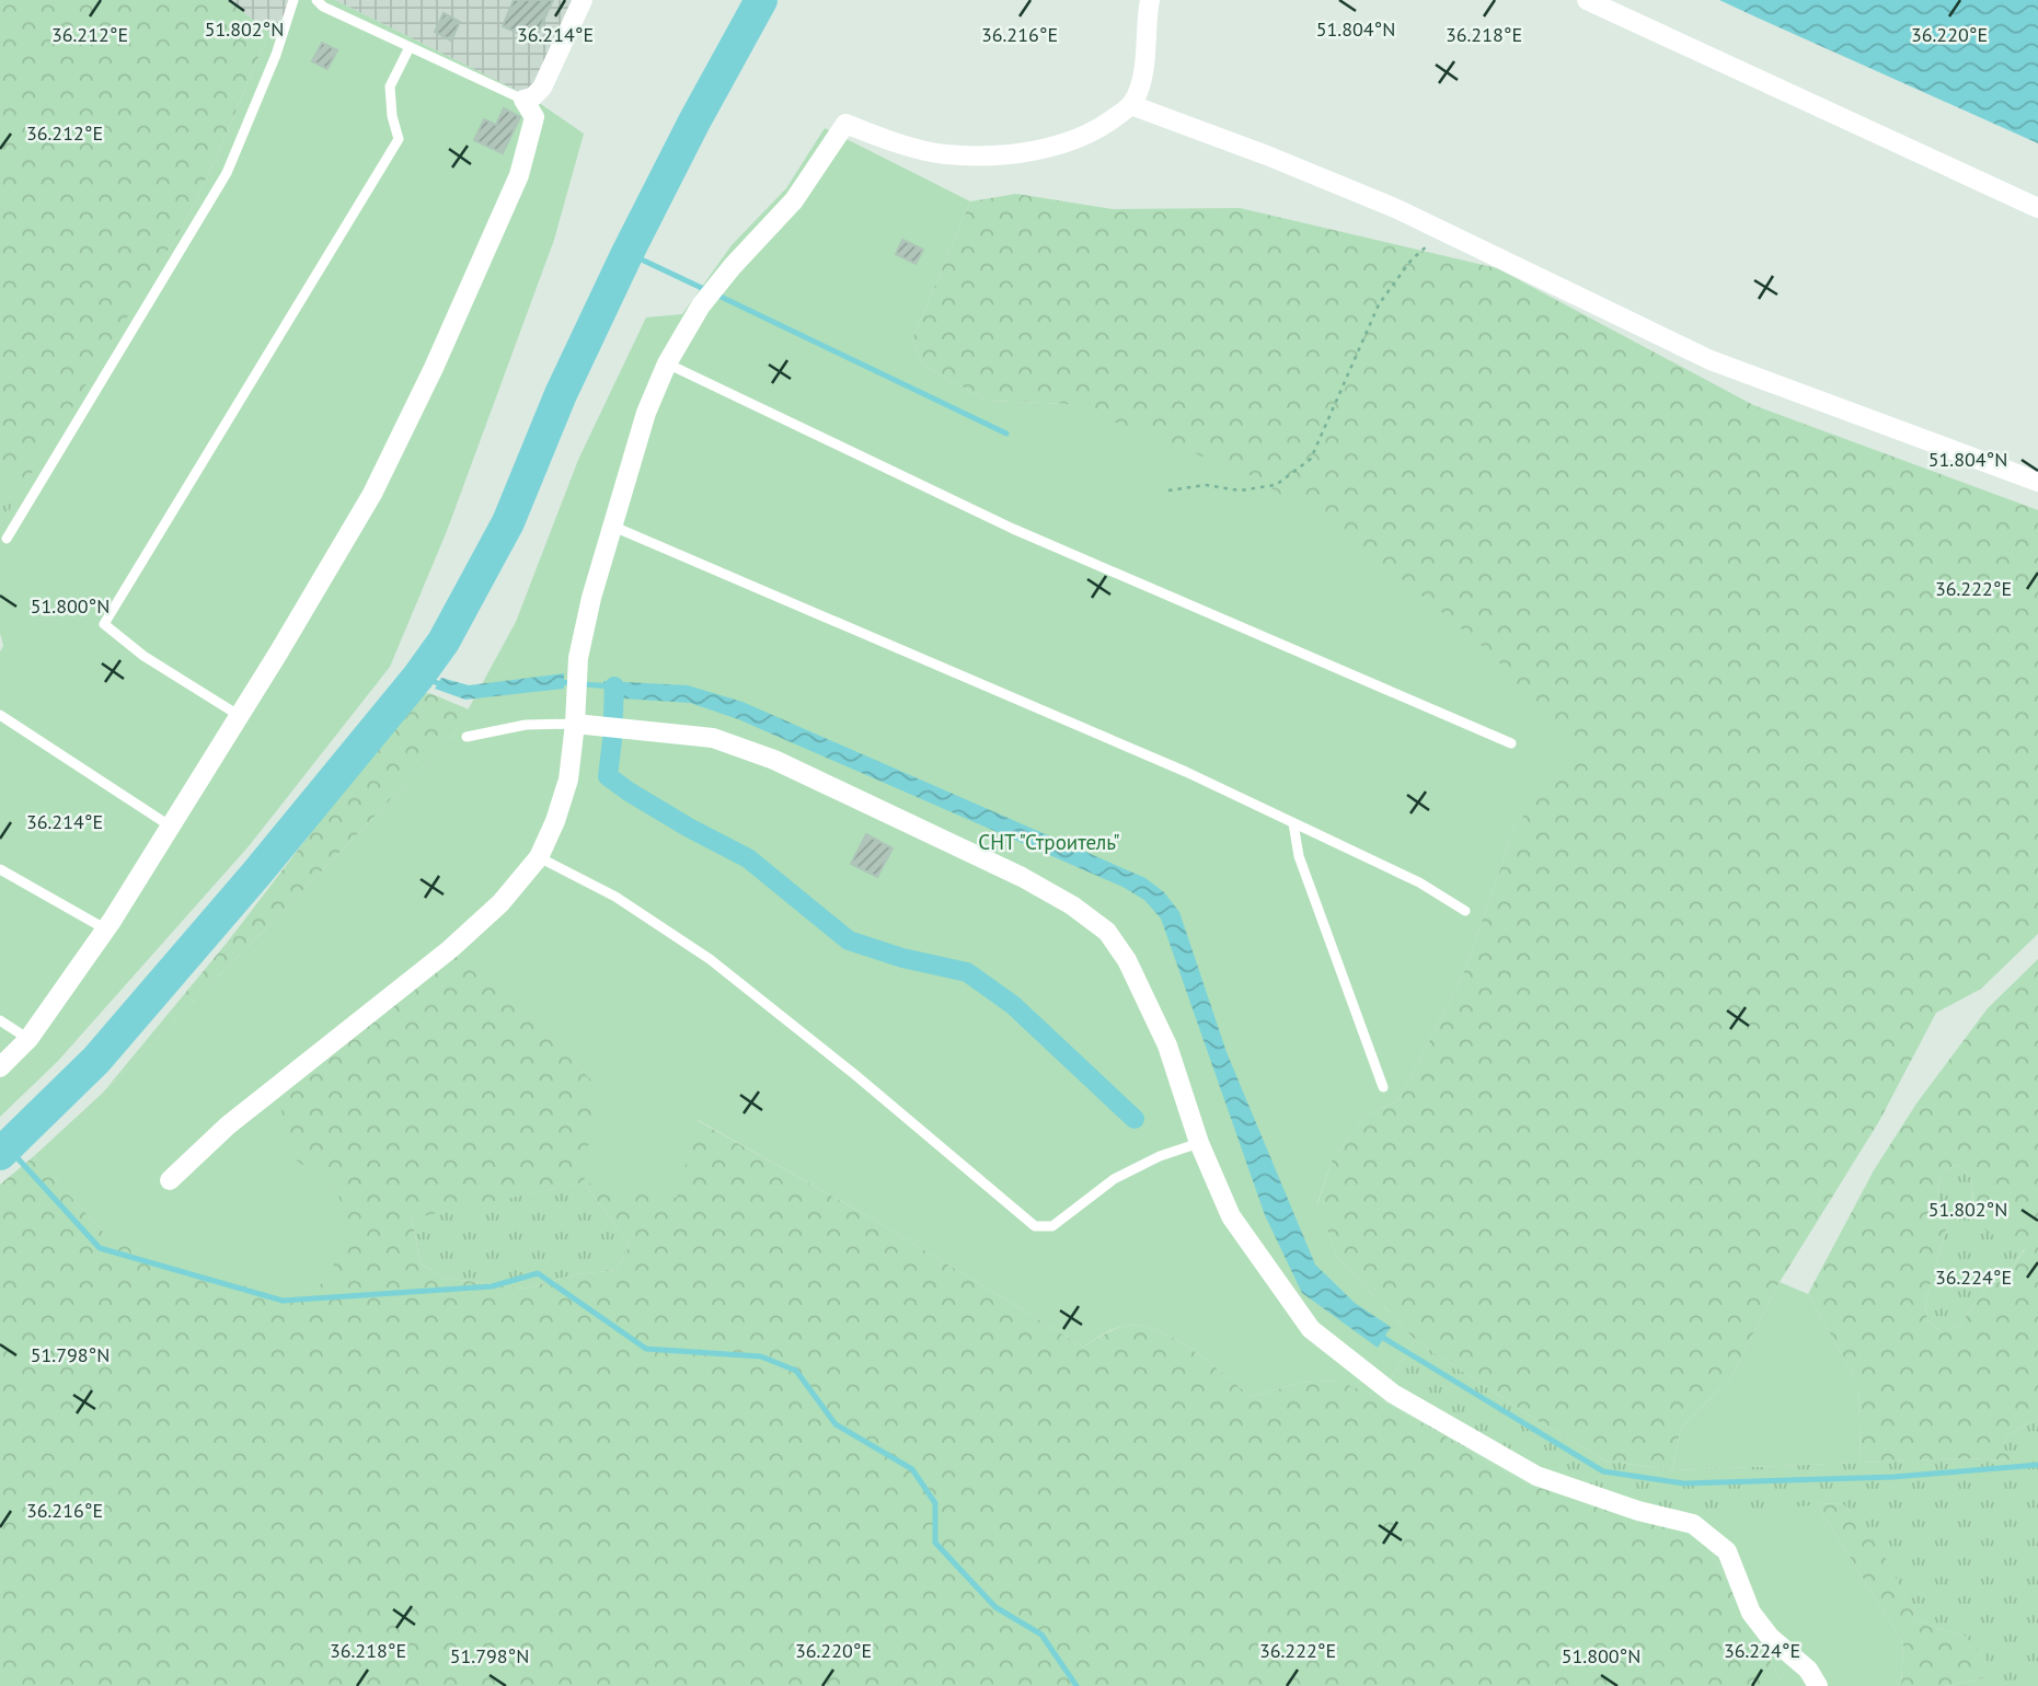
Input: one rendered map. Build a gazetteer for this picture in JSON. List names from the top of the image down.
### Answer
{
  "parks": ["СНТ \"Строитель\""],
  "coordinates": [
    "51.802°N",
    "51.804°N",
    "36.212°E",
    "36.214°E",
    "36.218°E",
    "36.220°E",
    "36.216°E",
    "36.222°E",
    "51.800°N",
    "36.224°E",
    "51.798°N"
  ]
}
